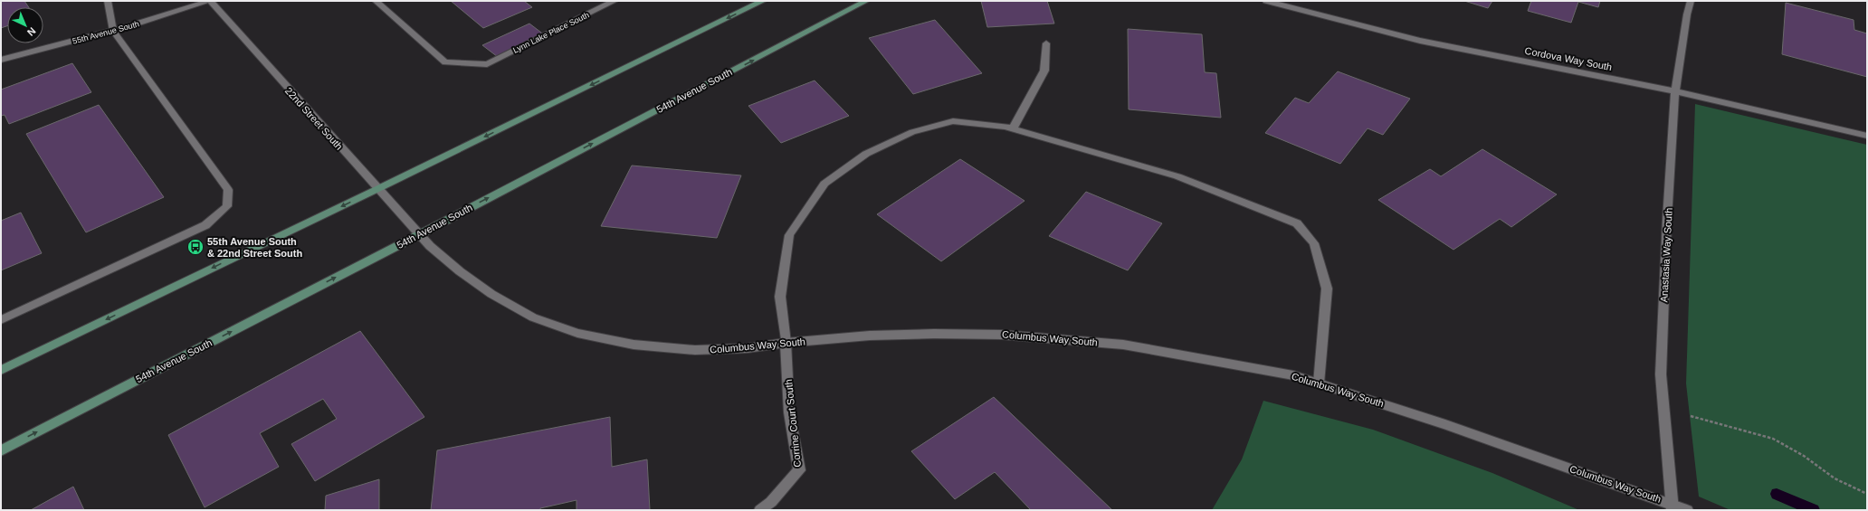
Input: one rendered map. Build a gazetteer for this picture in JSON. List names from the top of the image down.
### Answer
{
  "streets": {
    "main road": ["54th Avenue South"],
    "street": [
      "55th Avenue South",
      "Lynn Lake Place South",
      "Cordova Way South",
      "22nd Street South",
      "Anastasia Way South",
      "Columbus Way South",
      "Corrine Court South"
    ]
  },
  "crossings": [
    ["55th Avenue South", "22nd Street South"],
    ["Cordova Way South", "Anastasia Way South"],
    ["54th Avenue South", "22nd Street South"],
    ["54th Avenue South", "Columbus Way South"],
    ["22nd Street South", "Columbus Way South"],
    ["Anastasia Way South", "Columbus Way South"],
    ["Columbus Way South", "Corrine Court South"]
  ],
  "places": {
    "bus stop": ["55th Avenue South & 22nd Street South"]
  },
  "north": "bottom right"
}
